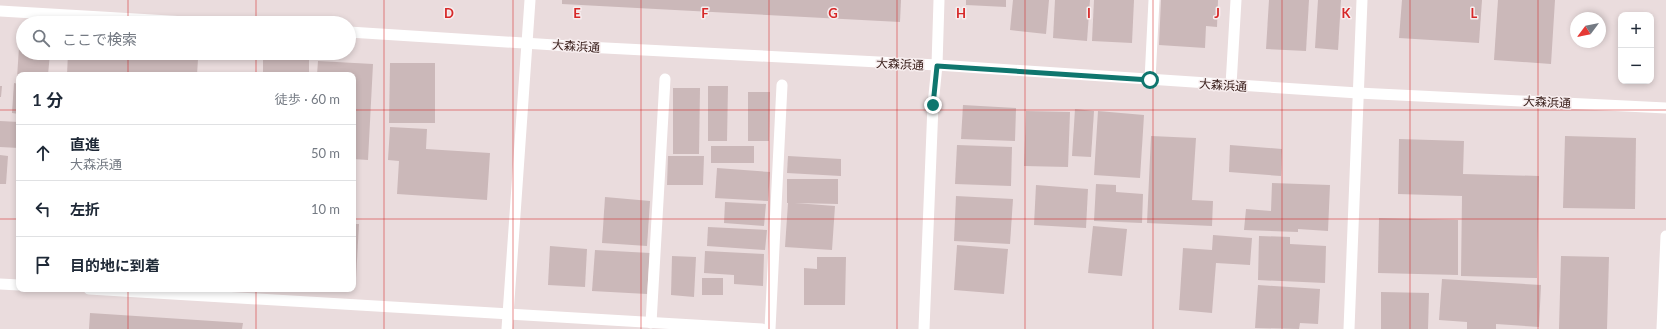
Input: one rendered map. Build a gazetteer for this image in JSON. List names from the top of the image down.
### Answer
{
  "streets": {
    "street": ["大森浜通"]
  },
  "north": "bottom left",
  "page": {
    "map_buttons": ["+", "−"],
    "search": "ここで検索",
    "heading": ["1 分", "徒歩 · 60 m"],
    "list": [
      ["直進", "大森浜通", "50 m"],
      ["左折", "10 m"],
      "目的地に到着"
    ]
  },
  "grid": {
    "columns": [
      "D",
      "E",
      "F",
      "G",
      "H",
      "I",
      "J",
      "K",
      "L"
    ]
  }
}
